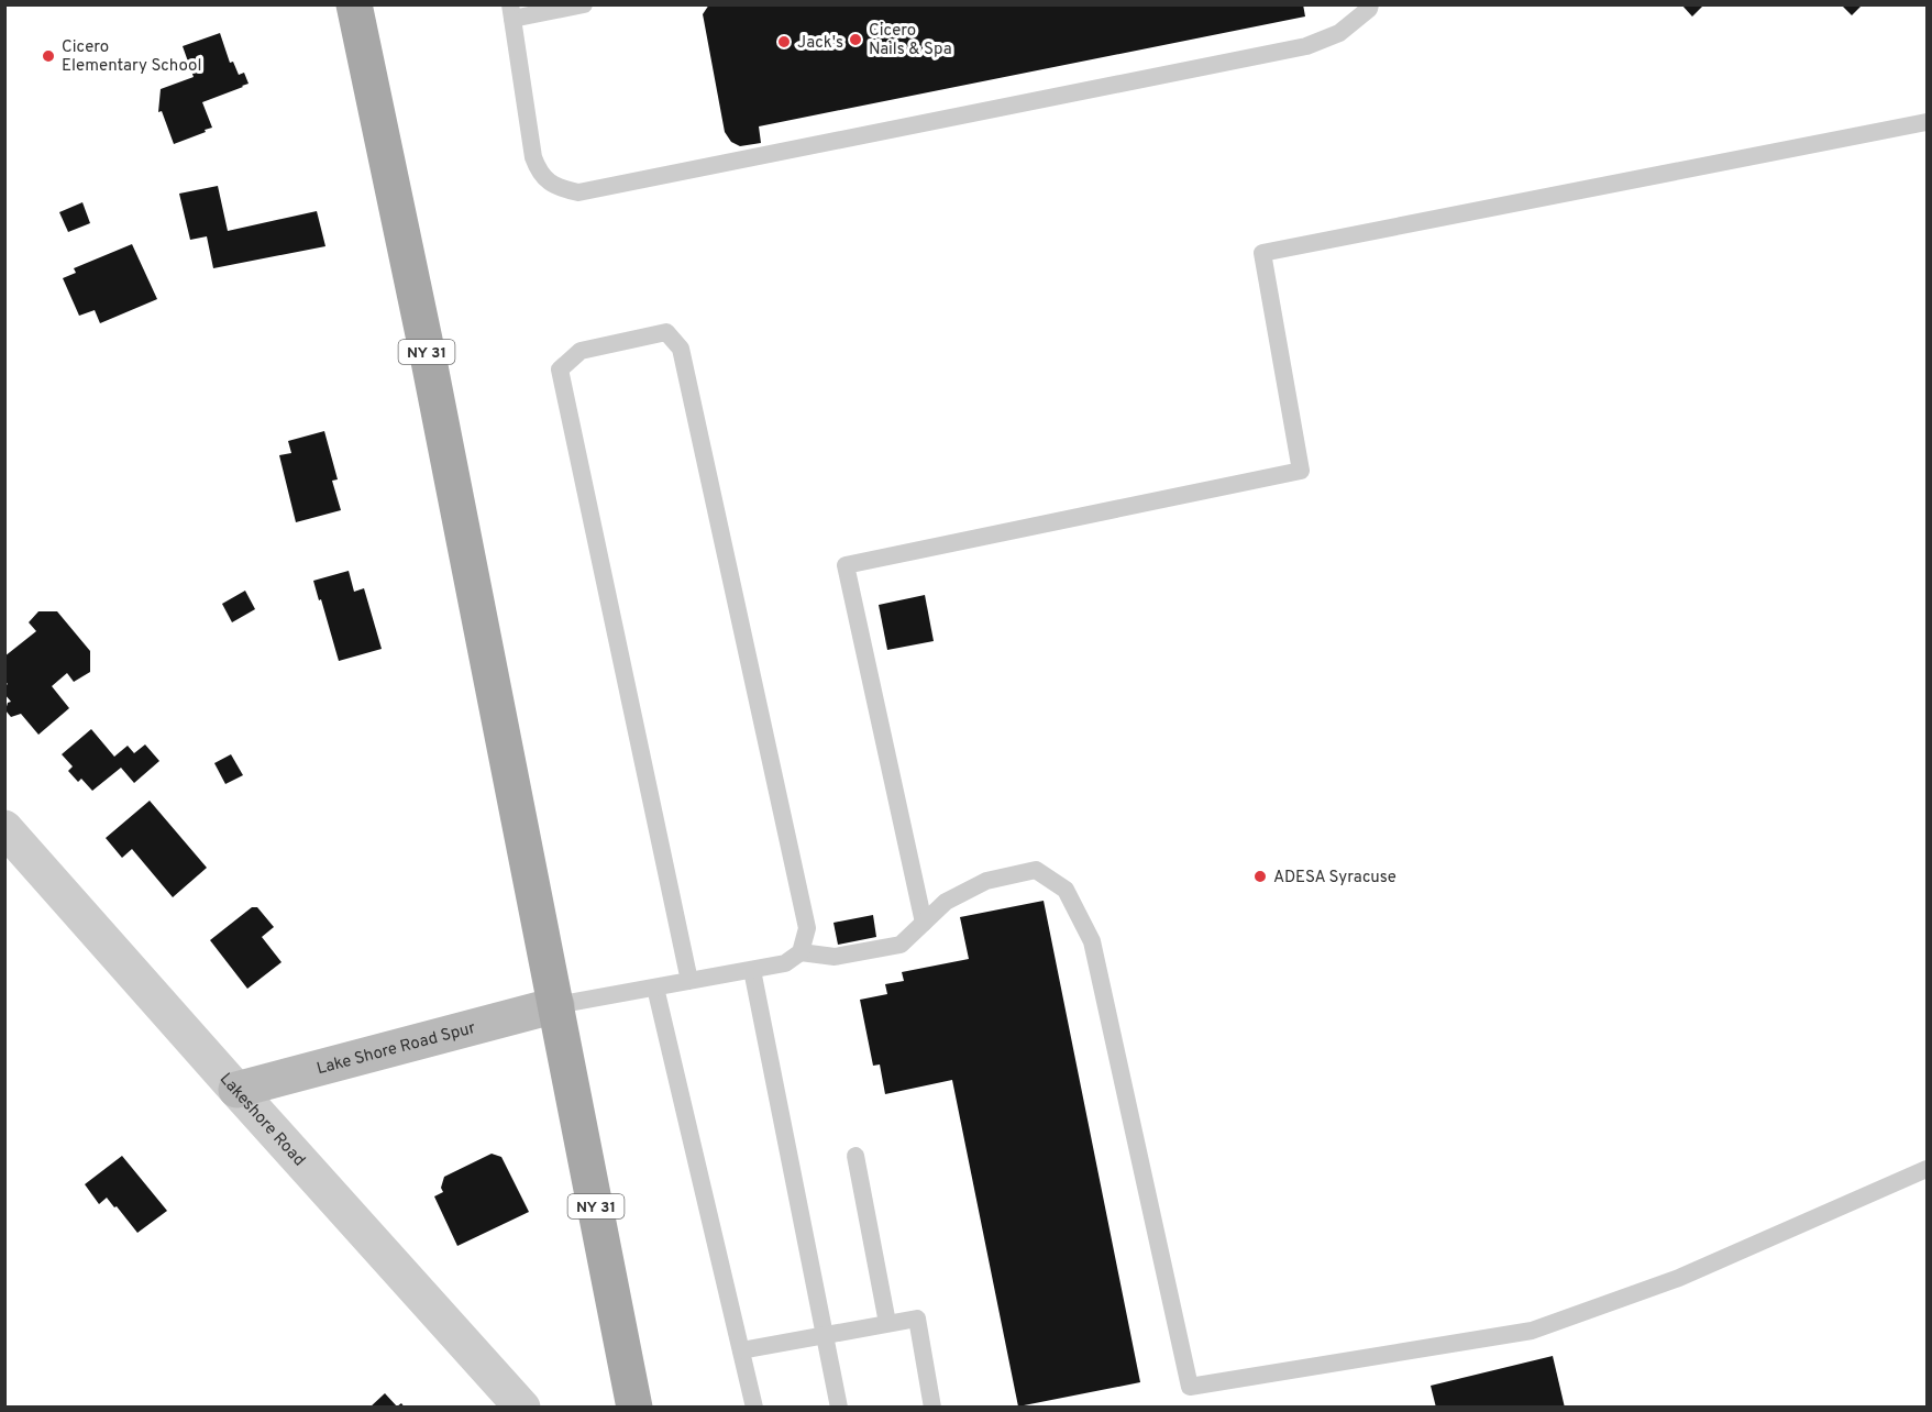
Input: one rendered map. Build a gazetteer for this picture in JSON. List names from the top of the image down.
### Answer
{
  "streets": {
    "main road": ["NY 31", "Lake Shore Road Spur"],
    "street": ["Lakeshore Road"]
  },
  "crossings": [
    ["NY 31", "Lake Shore Road Spur"],
    ["Lake Shore Road Spur", "Lakeshore Road"]
  ],
  "places": [
    "Cicero Nails & Spa",
    "Jack's",
    "Cicero Elementary School",
    "ADESA Syracuse"
  ]
}
